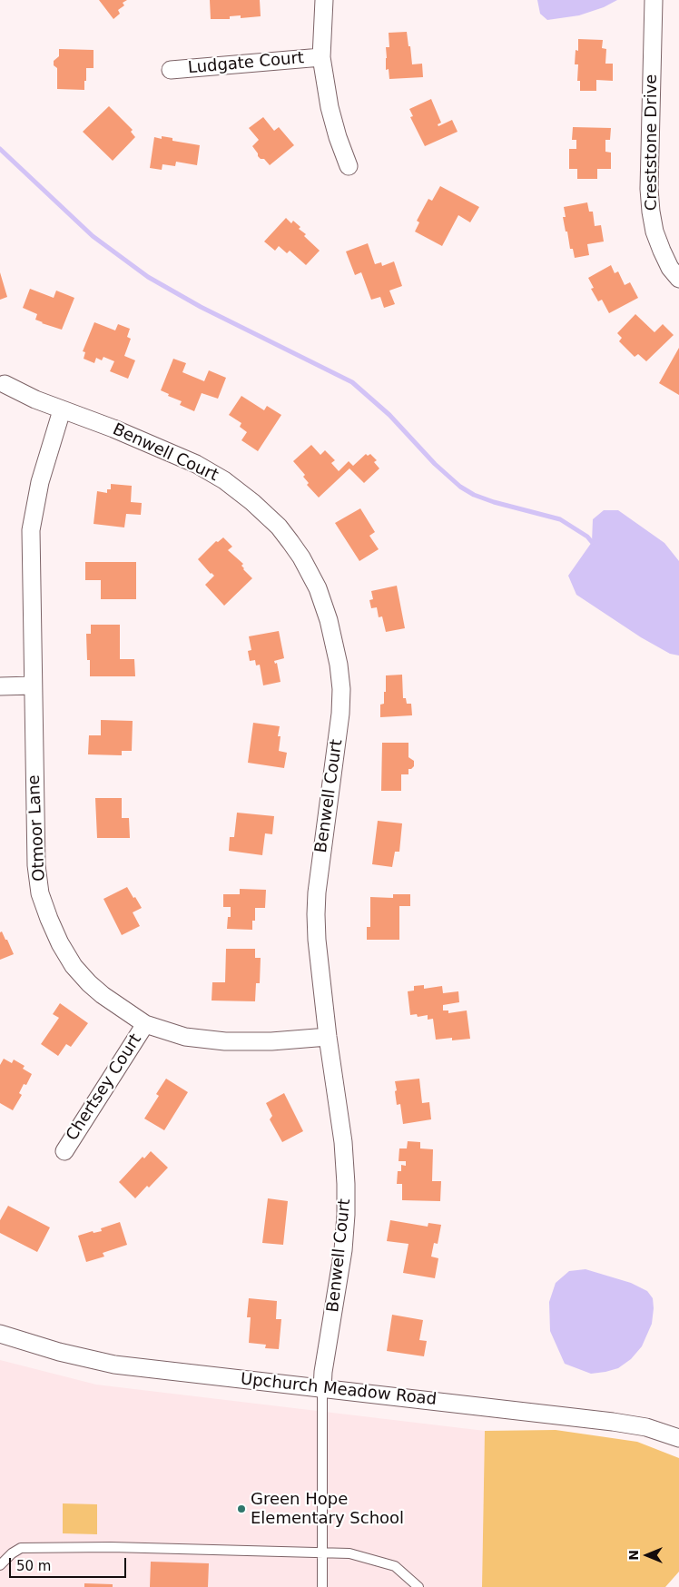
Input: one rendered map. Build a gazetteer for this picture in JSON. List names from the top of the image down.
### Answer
{
  "streets": {
    "street": [
      "Ludgate Court",
      "Creststone Drive",
      "Benwell Court",
      "Otmoor Lane",
      "Chertsey Court",
      "Upchurch Meadow Road"
    ]
  },
  "crossings": [
    ["Benwell Court", "Otmoor Lane"],
    ["Benwell Court", "Upchurch Meadow Road"],
    ["Otmoor Lane", "Chertsey Court"]
  ],
  "places": ["Green Hope Elementary School"],
  "scale_bar": "50 m",
  "north": "left"
}
